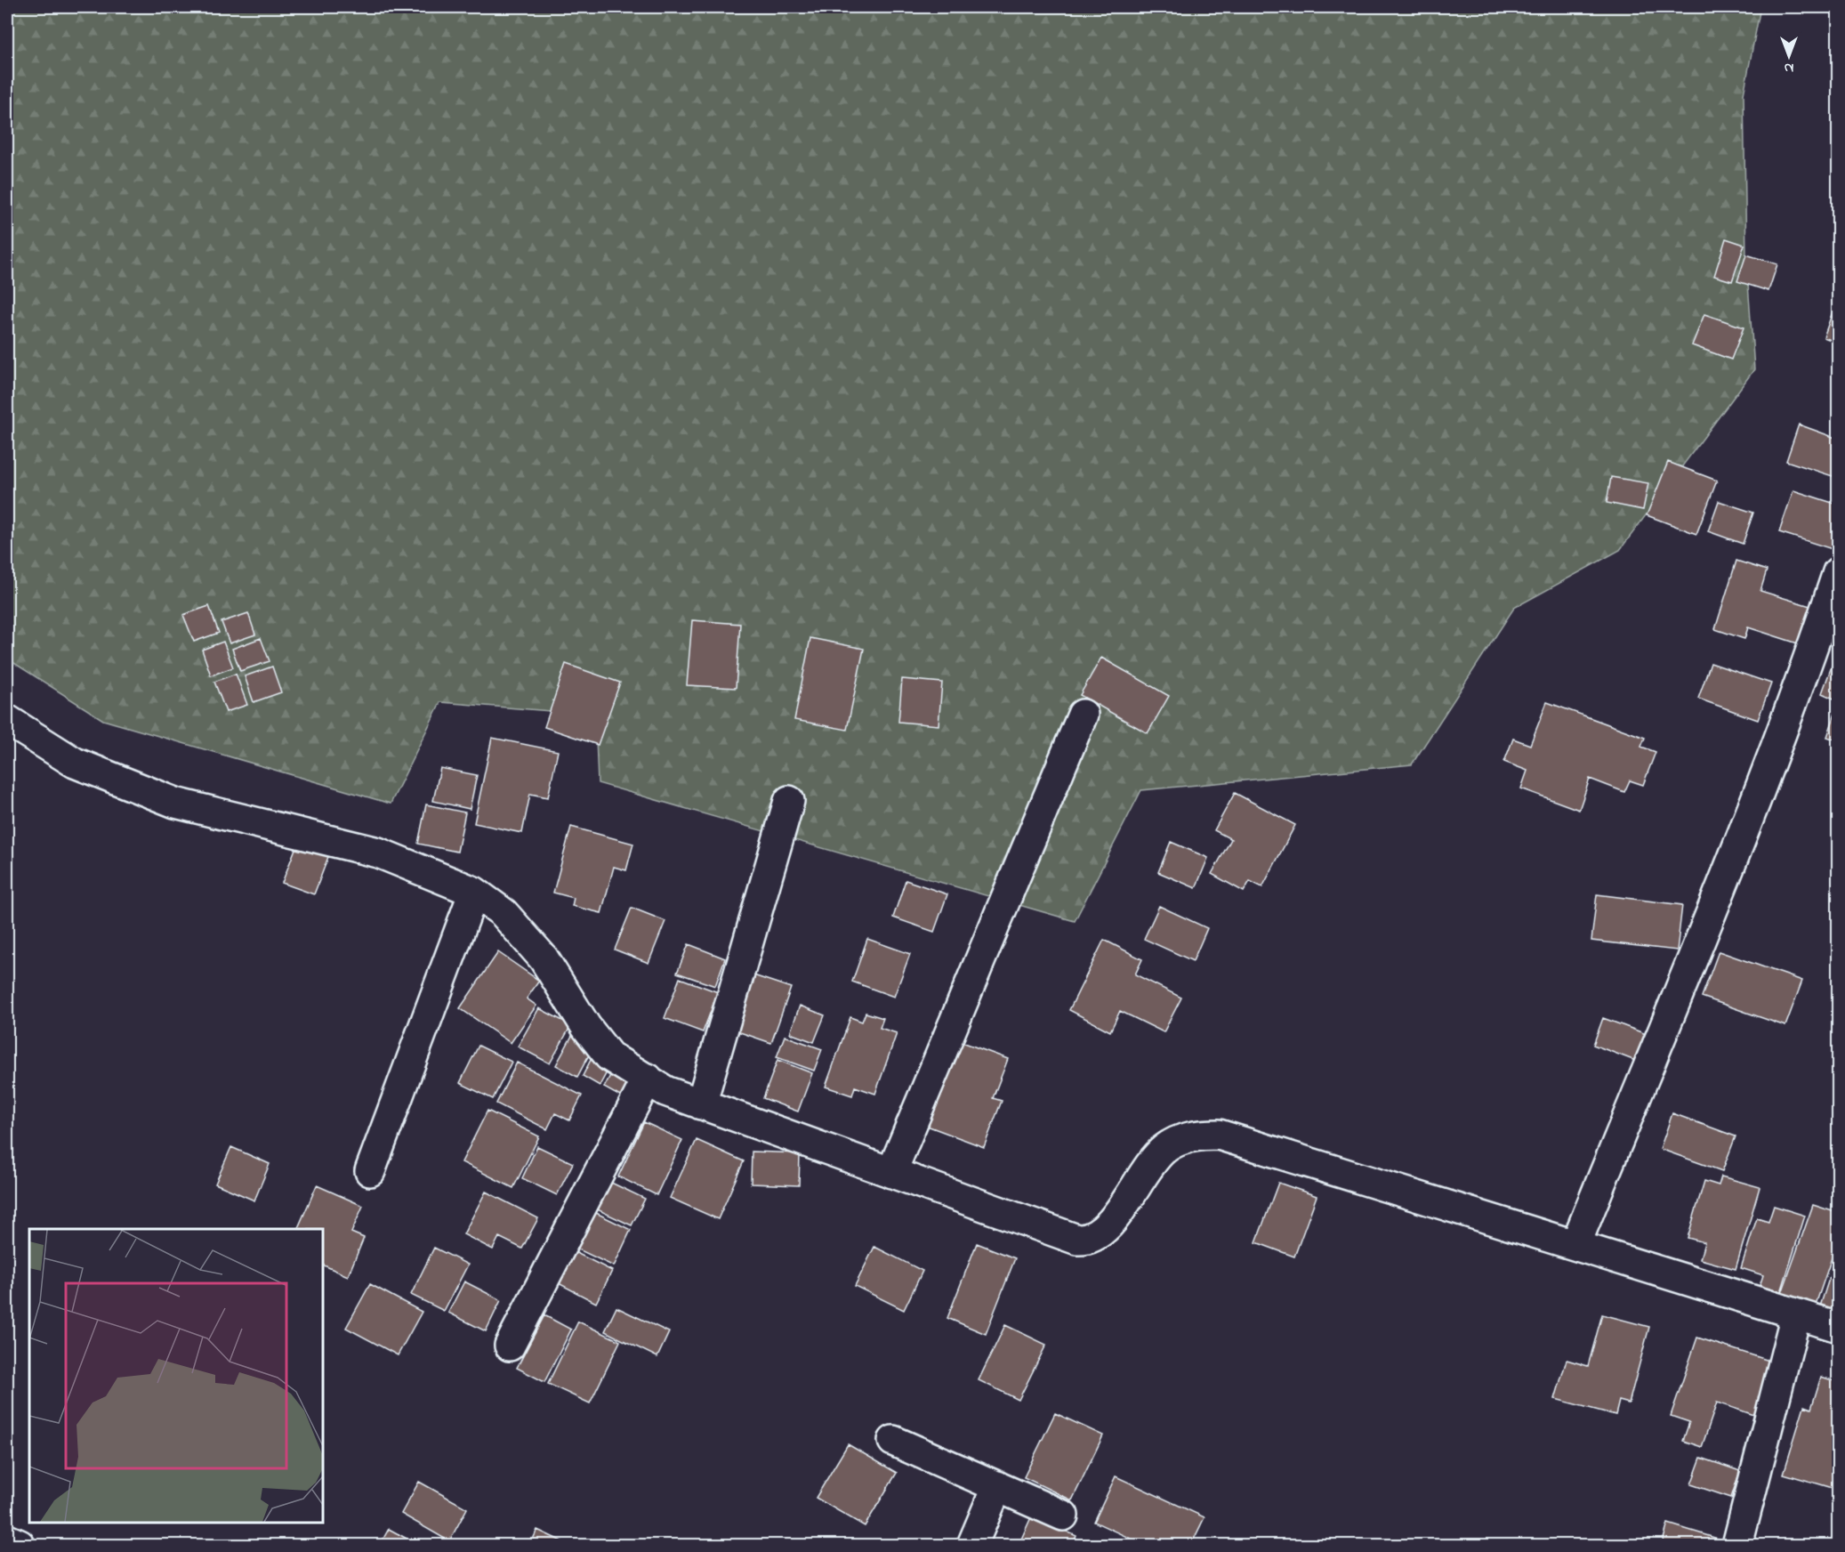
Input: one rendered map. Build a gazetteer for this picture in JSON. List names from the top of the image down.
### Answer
{
  "north": "bottom"
}
